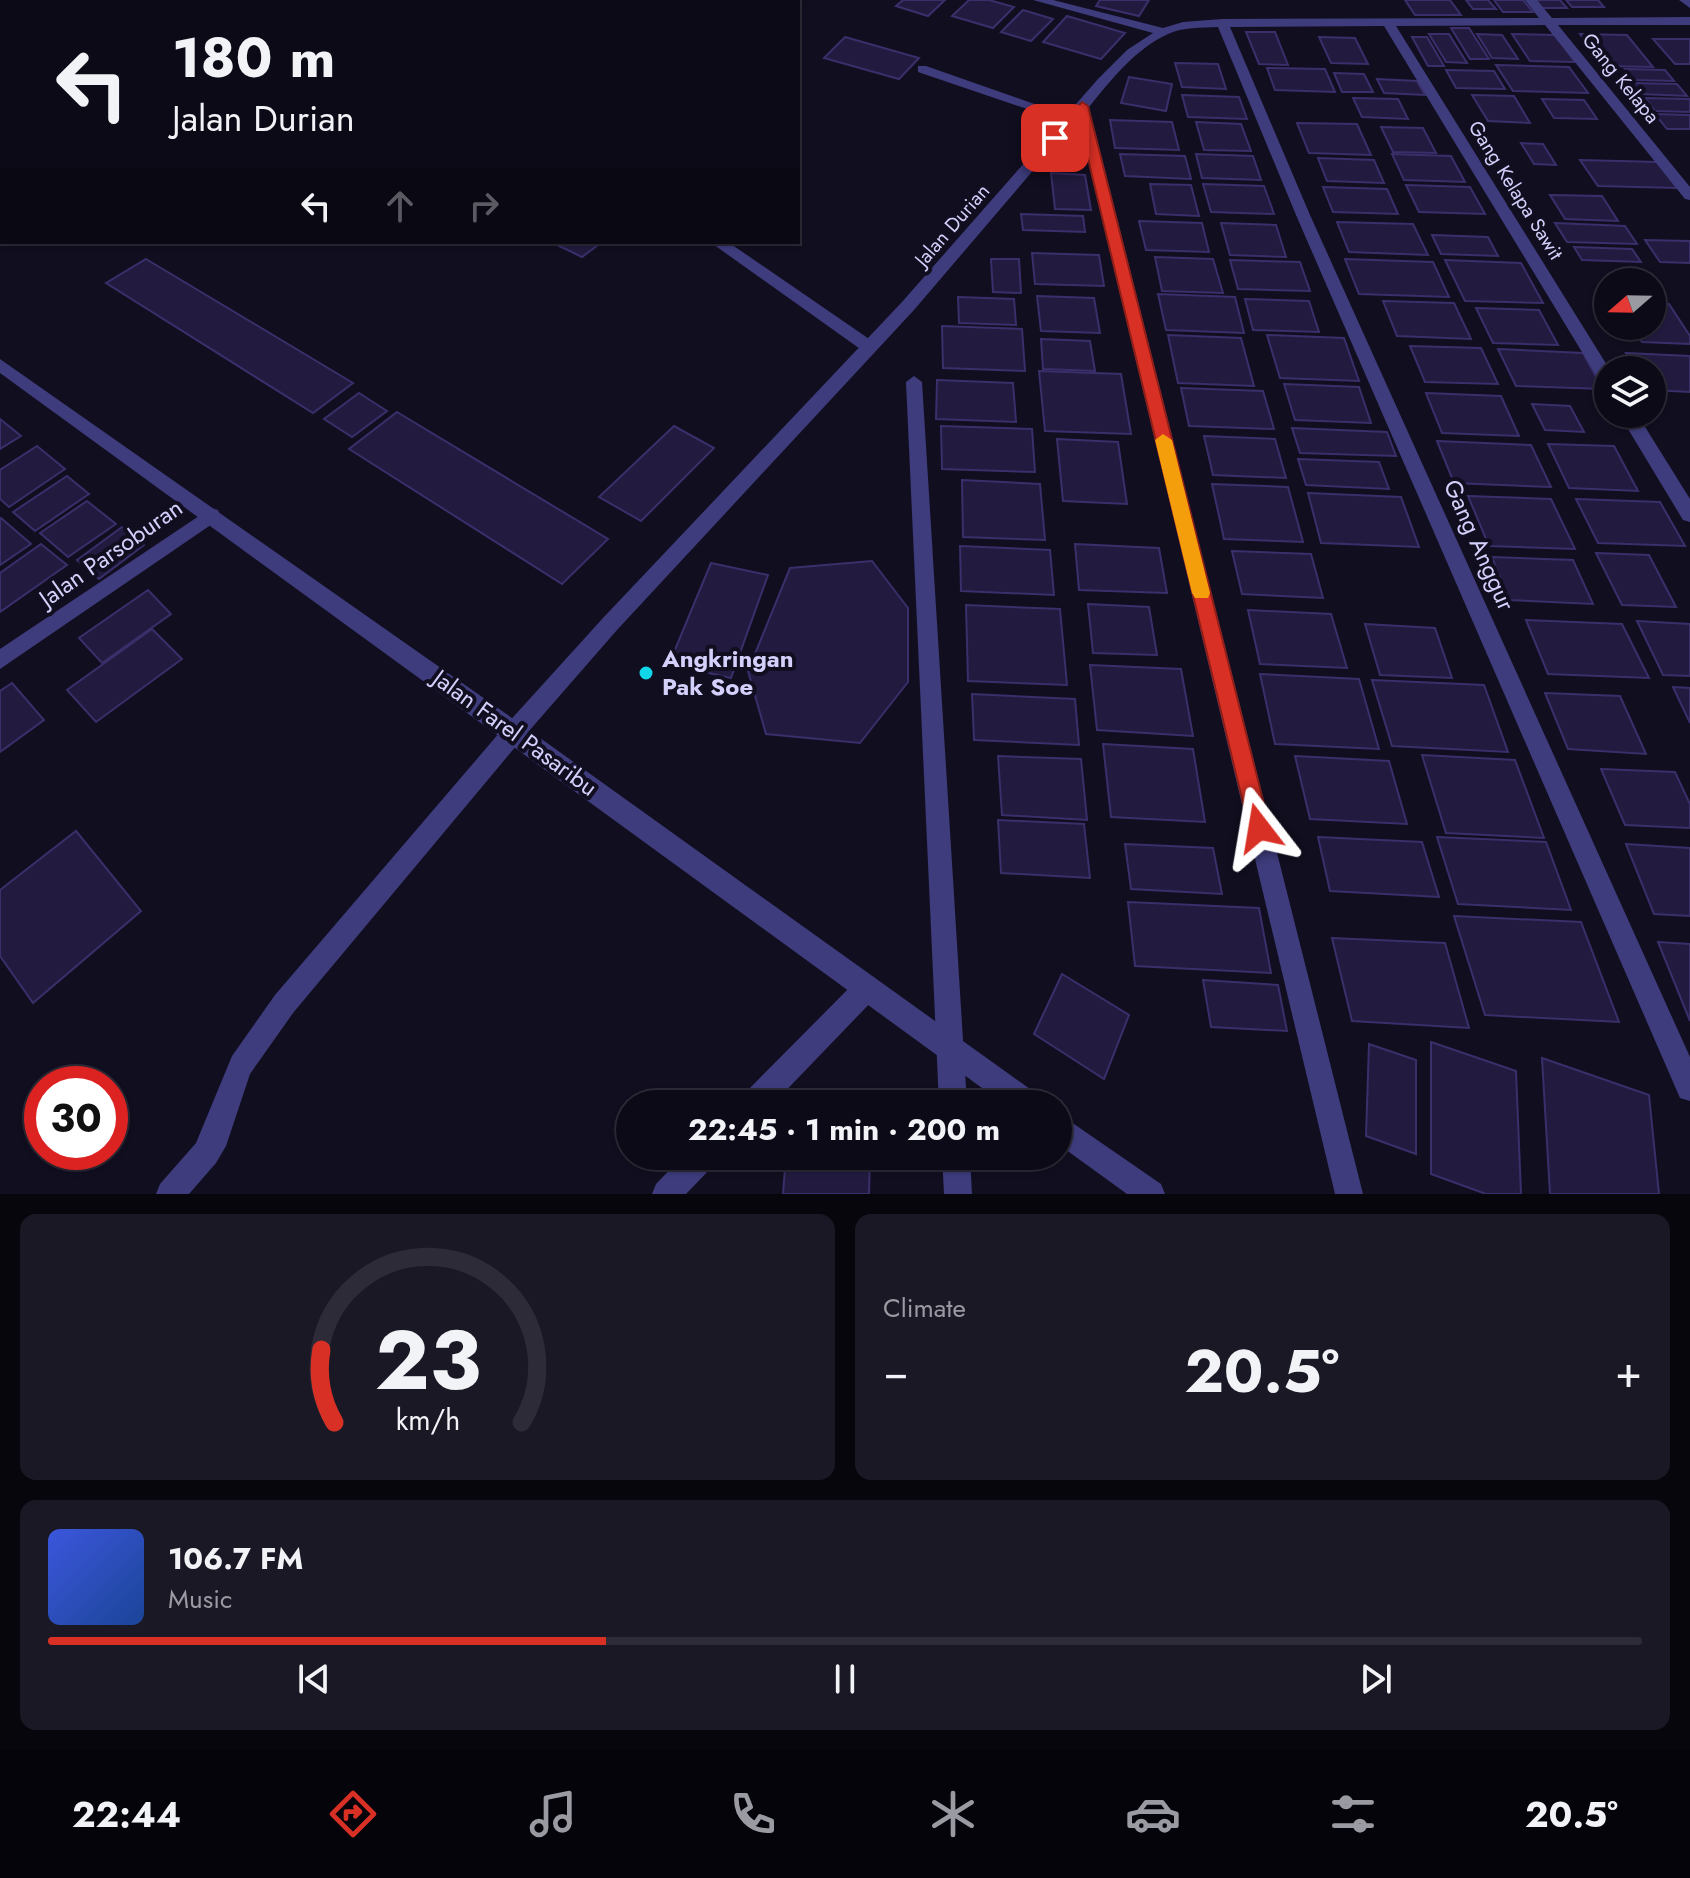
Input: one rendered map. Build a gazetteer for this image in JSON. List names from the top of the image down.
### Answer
{
  "streets": {
    "street": [
      "Gang Kelapa",
      "Gang Kelapa Sawit",
      "Jalan Durian",
      "Gang Anggur",
      "Jalan Parsoburan",
      "Jalan Farel Pasaribu"
    ]
  },
  "crossings": [
    ["Gang Kelapa", "Jalan Durian"],
    ["Gang Kelapa Sawit", "Jalan Durian"],
    ["Jalan Durian", "Gang Anggur"],
    ["Jalan Durian", "Jalan Farel Pasaribu"],
    ["Jalan Parsoburan", "Jalan Farel Pasaribu"]
  ],
  "places": ["Angkringan Pak Soe"],
  "north": "left",
  "page": {
    "turn": ["180 m", "Jalan Durian"],
    "limit": "30",
    "trip": "22:45 · 1 min · 200 m",
    "tile": "Climate",
    "heat": ["−", "20.5°", "+"],
    "song": ["106.7 FM", "Music"],
    "tabs": ["22:44", "20.5°"],
    "gauge": ["23", "km/h"]
  }
}
